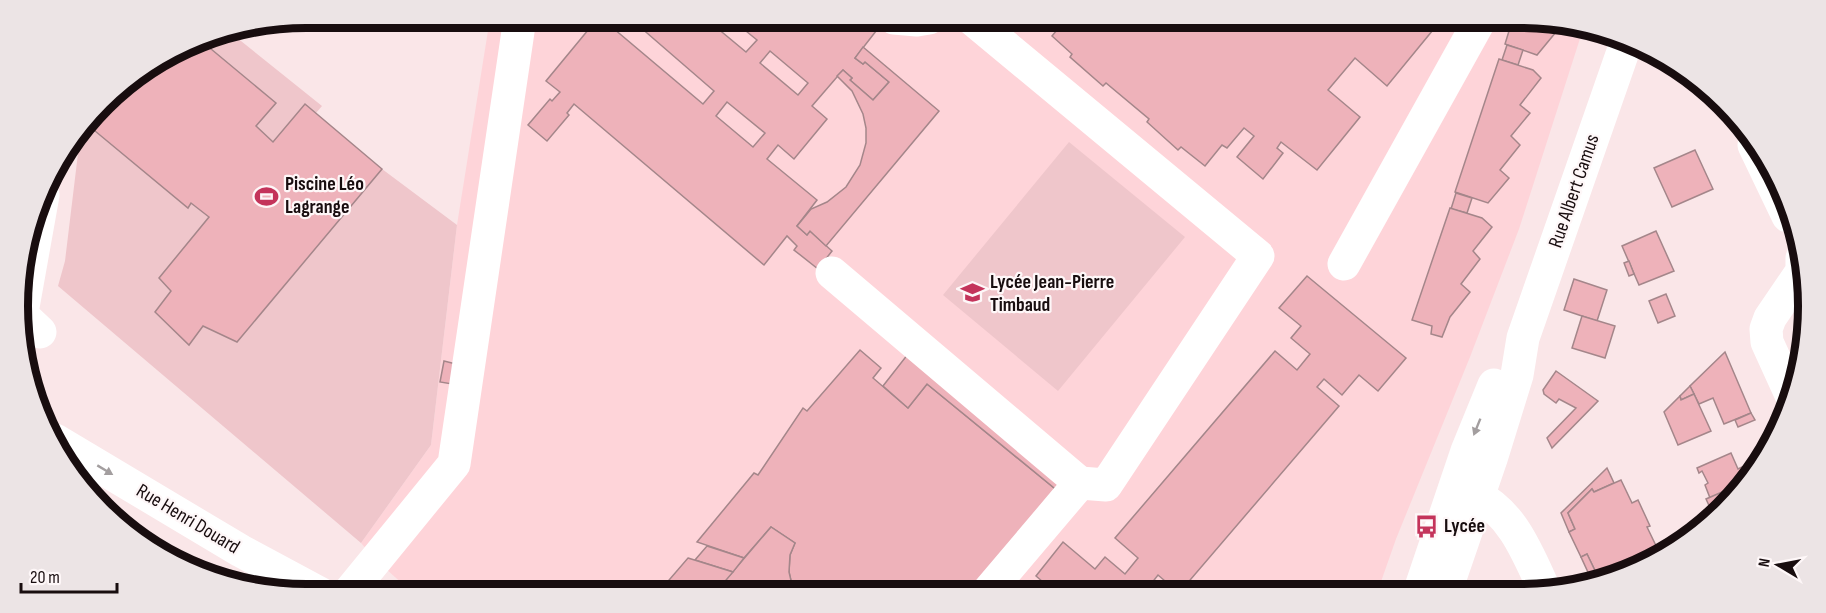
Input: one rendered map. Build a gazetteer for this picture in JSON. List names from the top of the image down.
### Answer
{
  "streets": {
    "main road": ["Rue Albert Camus", "Rue Henri Douard"]
  },
  "one_way": ["Rue Henri Douard"],
  "places": {
    "sports": ["Piscine Léo Lagrange"],
    "school or university": ["Lycée Jean-Pierre Timbaud"],
    "bus stop": ["Lycée"]
  },
  "scale_bar": "20 m",
  "north": "left"
}
